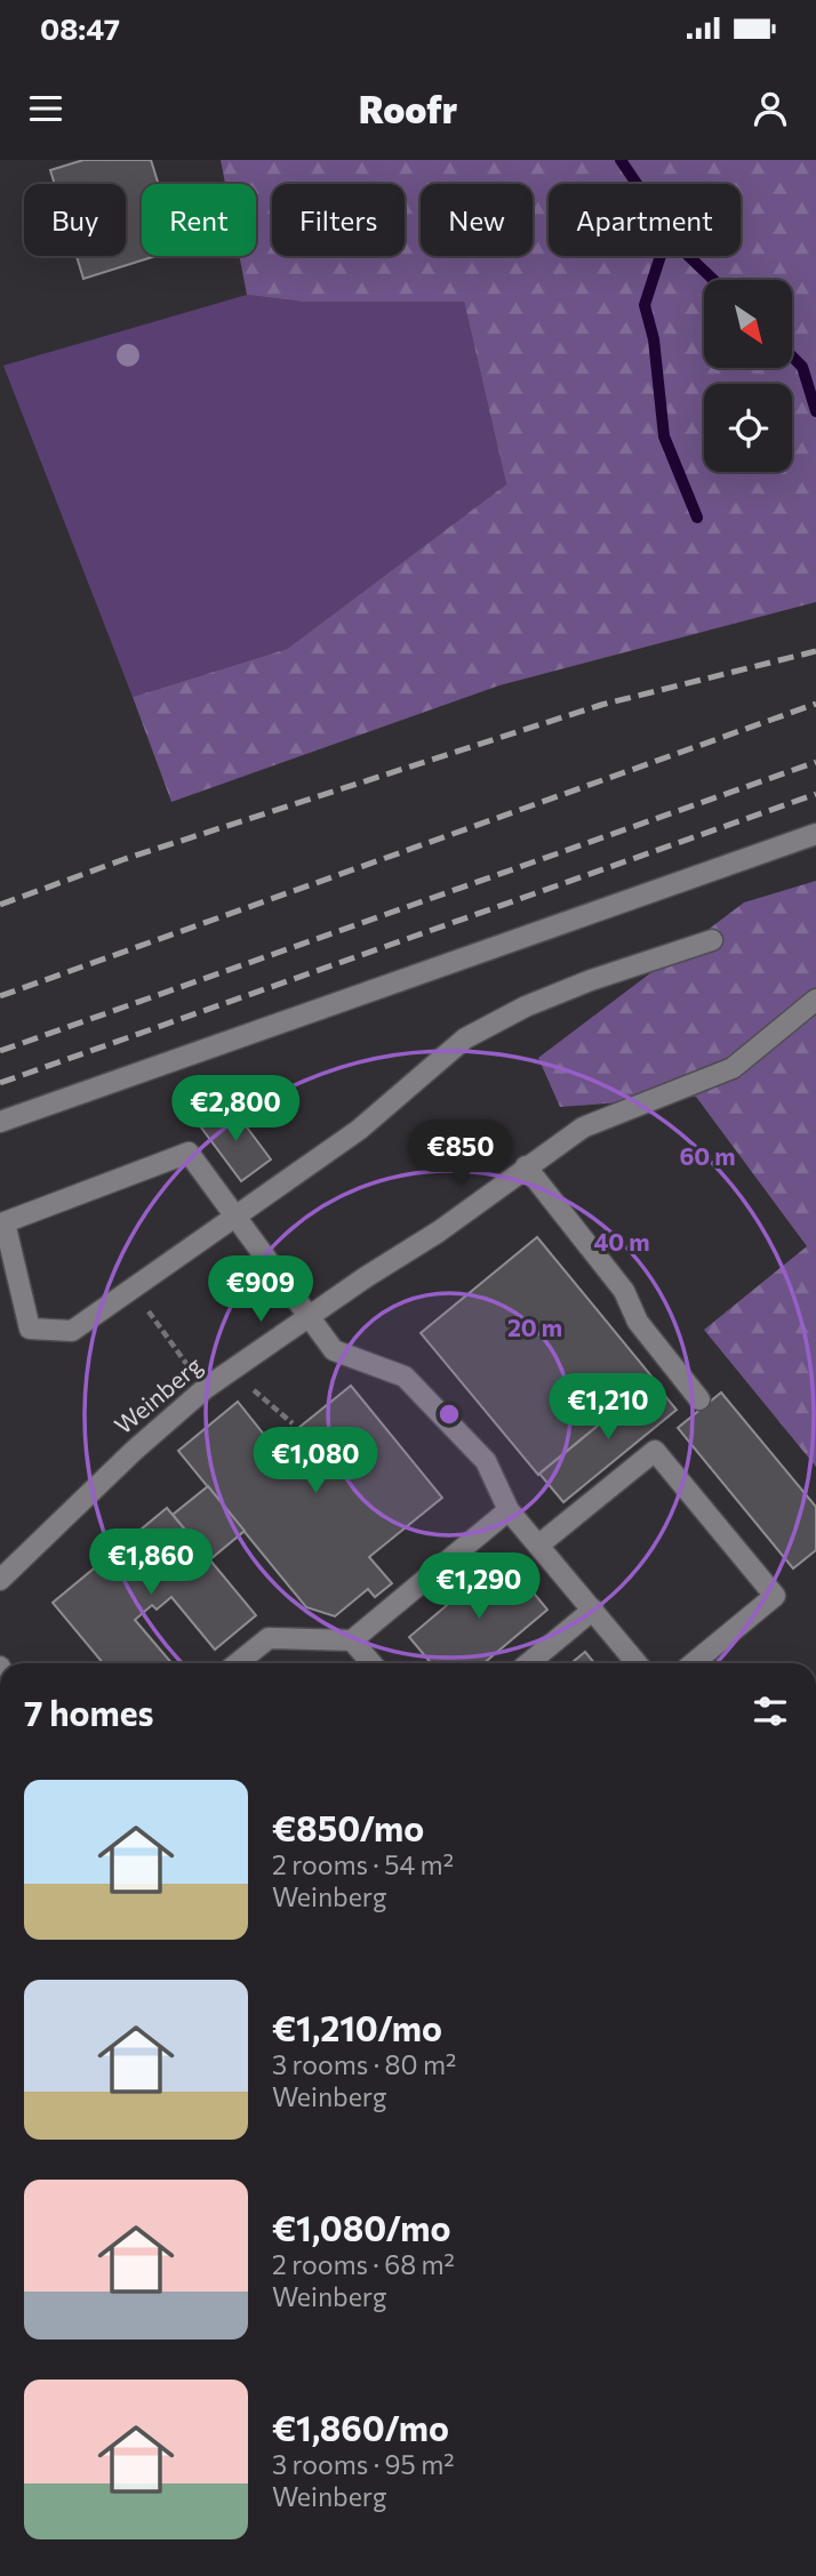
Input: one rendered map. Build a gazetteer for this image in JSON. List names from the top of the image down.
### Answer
{
  "streets": {
    "street": ["Weinberg"]
  },
  "north": "bottom right",
  "page": {
    "status": "08:47",
    "header": "Roofr",
    "chip": [
      "Buy",
      "Rent",
      "Filters",
      "New",
      "Apartment"
    ],
    "price": [
      "€2,800",
      "€850",
      "€909",
      "€1,210",
      "€1,080",
      "€1,860",
      "€1,290"
    ],
    "heading": "7 homes",
    "list": [
      {
        "name": "€850/mo",
        "note": "2 rooms · 54 m² · Weinberg"
      },
      {
        "name": "€1,210/mo",
        "note": "3 rooms · 80 m² · Weinberg"
      },
      {
        "name": "€1,080/mo",
        "note": "2 rooms · 68 m² · Weinberg"
      },
      {
        "name": "€1,860/mo",
        "note": "3 rooms · 95 m² · Weinberg"
      }
    ]
  },
  "rings": ["60 m", "40 m", "20 m"]
}
